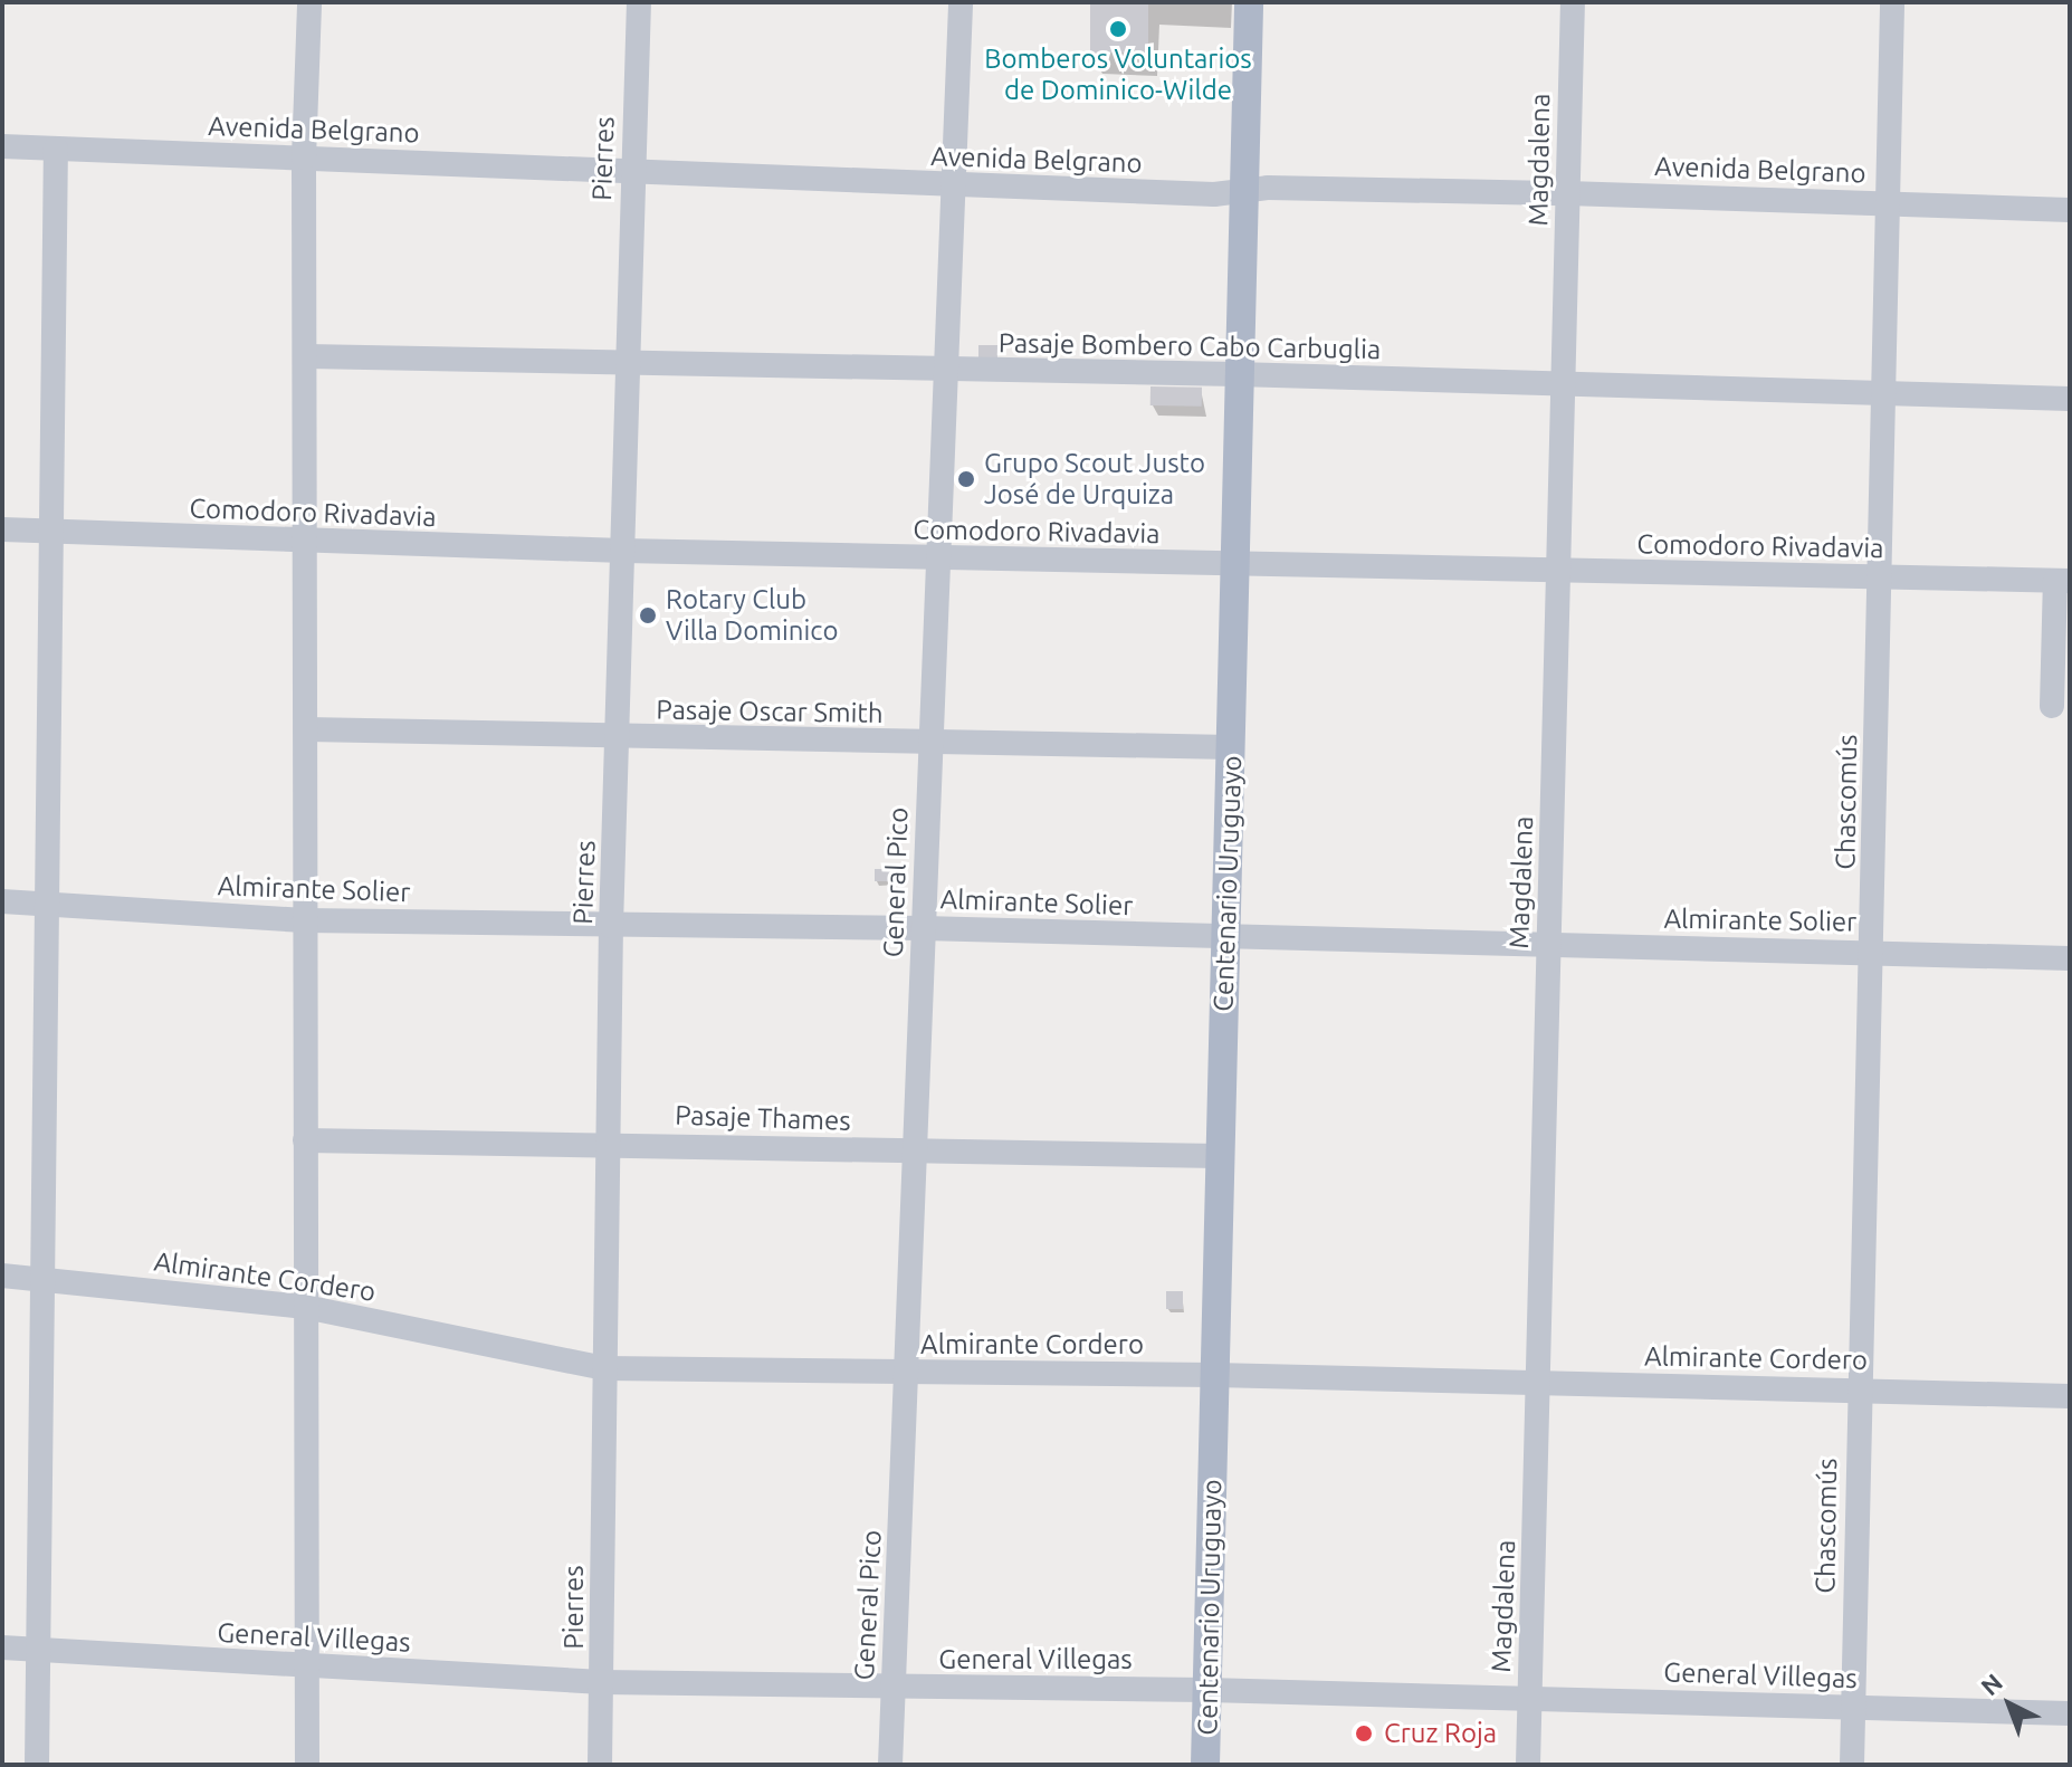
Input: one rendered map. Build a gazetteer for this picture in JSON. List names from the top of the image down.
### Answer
{
  "streets": {
    "main road": ["Centenario Uruguayo"],
    "street": [
      "Avenida Belgrano",
      "Pierres",
      "Magdalena",
      "Pasaje Bombero Cabo Carbuglia",
      "Comodoro Rivadavia",
      "Pasaje Oscar Smith",
      "Chascomús",
      "General Pico",
      "Almirante Solier",
      "Pasaje Thames",
      "Almirante Cordero",
      "General Villegas"
    ]
  },
  "crossings": [
    ["Avenida Belgrano", "Pierres"],
    ["Avenida Belgrano", "Magdalena"],
    ["Avenida Belgrano", "Chascomús"],
    ["Avenida Belgrano", "General Pico"],
    ["Avenida Belgrano", "Centenario Uruguayo"],
    ["Pierres", "Pasaje Bombero Cabo Carbuglia"],
    ["Pierres", "Comodoro Rivadavia"],
    ["Pierres", "Pasaje Oscar Smith"],
    ["Pierres", "Almirante Solier"],
    ["Pierres", "Pasaje Thames"],
    ["Pierres", "Almirante Cordero"],
    ["Pierres", "General Villegas"],
    ["Magdalena", "Pasaje Bombero Cabo Carbuglia"],
    ["Magdalena", "Comodoro Rivadavia"],
    ["Magdalena", "Almirante Solier"],
    ["Magdalena", "Almirante Cordero"],
    ["Magdalena", "General Villegas"],
    ["Pasaje Bombero Cabo Carbuglia", "Chascomús"],
    ["Pasaje Bombero Cabo Carbuglia", "General Pico"],
    ["Pasaje Bombero Cabo Carbuglia", "Centenario Uruguayo"],
    ["Comodoro Rivadavia", "Chascomús"],
    ["Comodoro Rivadavia", "General Pico"],
    ["Comodoro Rivadavia", "Centenario Uruguayo"],
    ["Pasaje Oscar Smith", "General Pico"],
    ["Pasaje Oscar Smith", "Centenario Uruguayo"],
    ["Chascomús", "Almirante Solier"],
    ["Chascomús", "Almirante Cordero"],
    ["Chascomús", "General Villegas"],
    ["General Pico", "Almirante Solier"],
    ["General Pico", "Pasaje Thames"],
    ["General Pico", "Almirante Cordero"],
    ["General Pico", "General Villegas"],
    ["Centenario Uruguayo", "Almirante Solier"],
    ["Centenario Uruguayo", "Pasaje Thames"],
    ["Centenario Uruguayo", "Almirante Cordero"],
    ["Centenario Uruguayo", "General Villegas"]
  ],
  "places": [
    "Bomberos Voluntarios de Dominico-Wilde",
    "Grupo Scout Justo José de Urquiza",
    "Rotary Club Villa Dominico",
    "Cruz Roja"
  ],
  "north": "top left"
}
